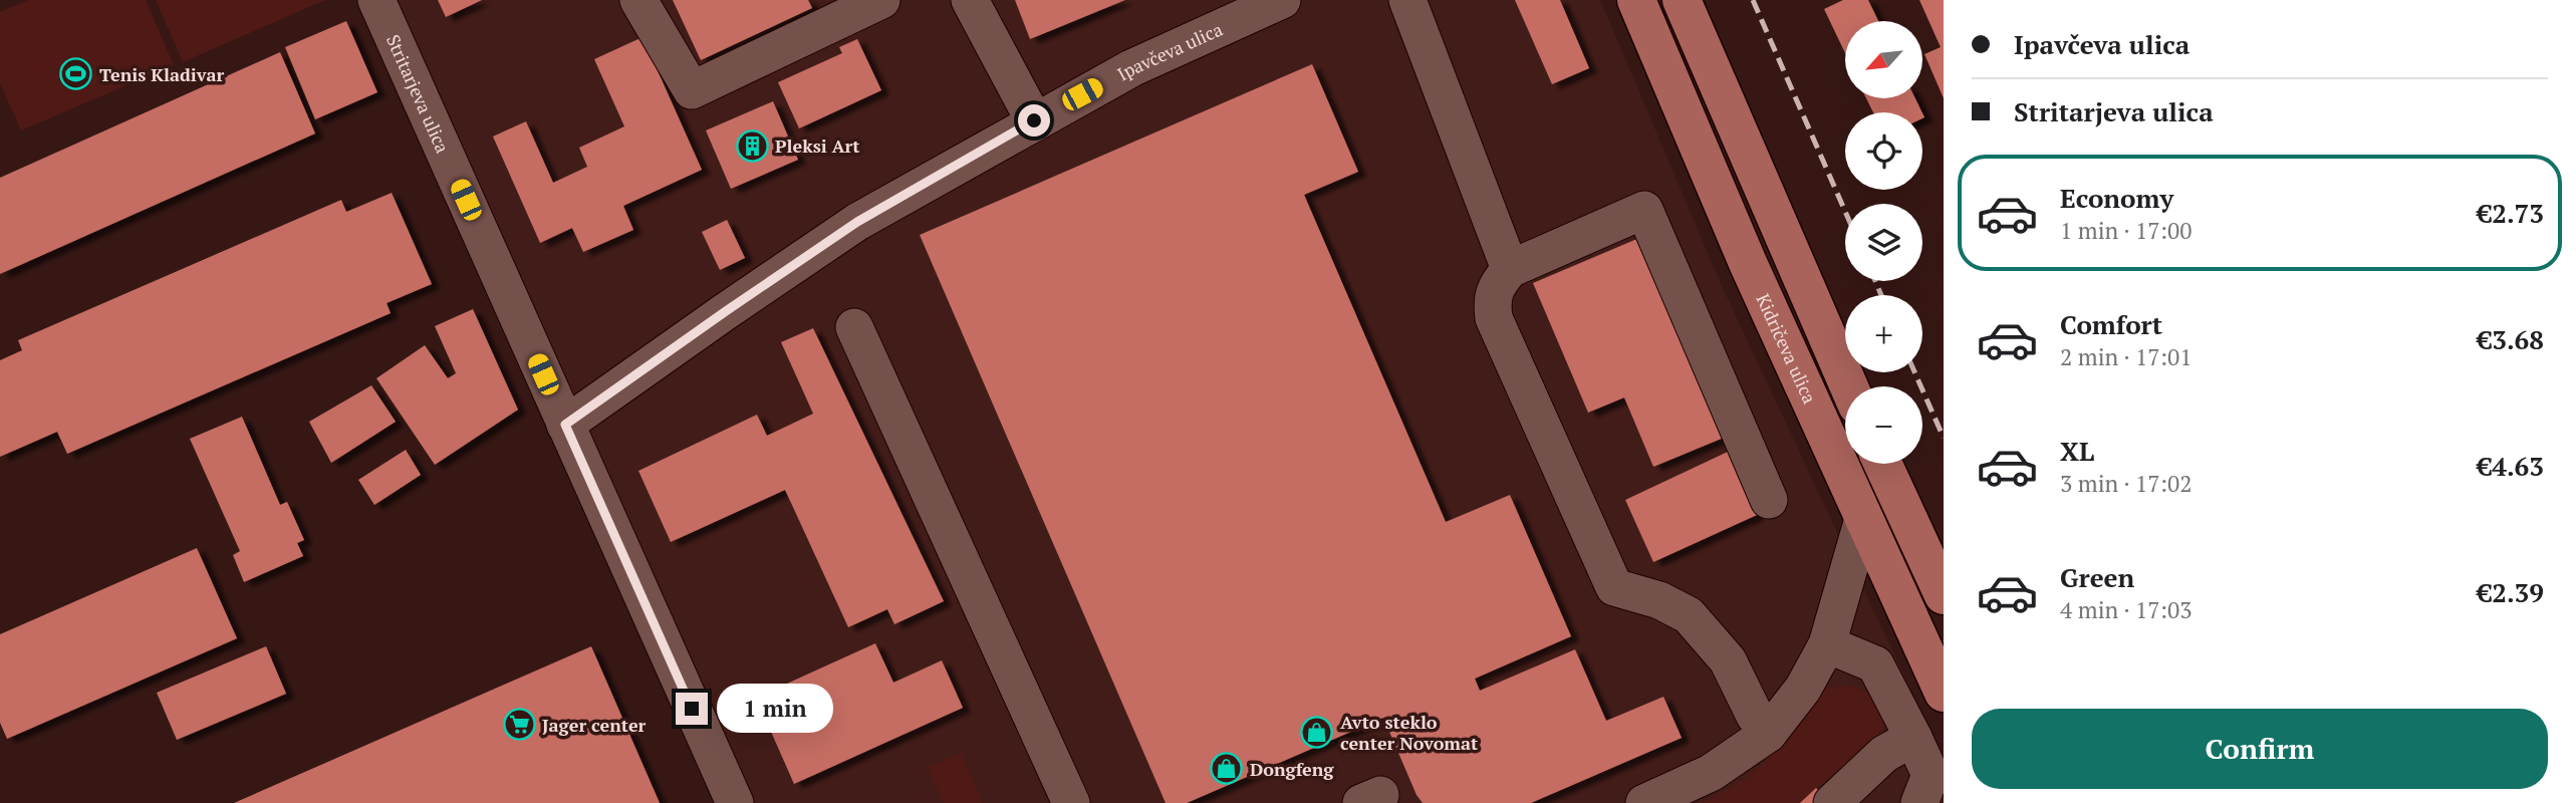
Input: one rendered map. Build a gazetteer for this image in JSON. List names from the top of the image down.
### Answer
{
  "streets": {
    "main road": ["Kidričeva ulica"],
    "street": ["Ipavčeva ulica", "Stritarjeva ulica"]
  },
  "crossings": [
    ["Ipavčeva ulica", "Stritarjeva ulica"]
  ],
  "places": {
    "sports": ["Tenis Kladivar"],
    "building": ["Pleksi Art"],
    "supermarket": ["Jager center"],
    "shop": ["Avto steklo center Novomat", "Dongfeng"]
  },
  "north": "bottom left",
  "page": {
    "banner": ["Ipavčeva ulica", "Stritarjeva ulica"],
    "map_buttons": ["+", "−"],
    "list": [
      {
        "name": "Economy",
        "note": "1 min · 17:00",
        "value": "€2.73"
      },
      {
        "name": "Comfort",
        "note": "2 min · 17:01",
        "value": "€3.68"
      },
      {
        "name": "XL",
        "note": "3 min · 17:02",
        "value": "€4.63"
      },
      {
        "name": "Green",
        "note": "4 min · 17:03",
        "value": "€2.39"
      }
    ],
    "bubble": "1 min",
    "buttons": "Confirm"
  }
}
